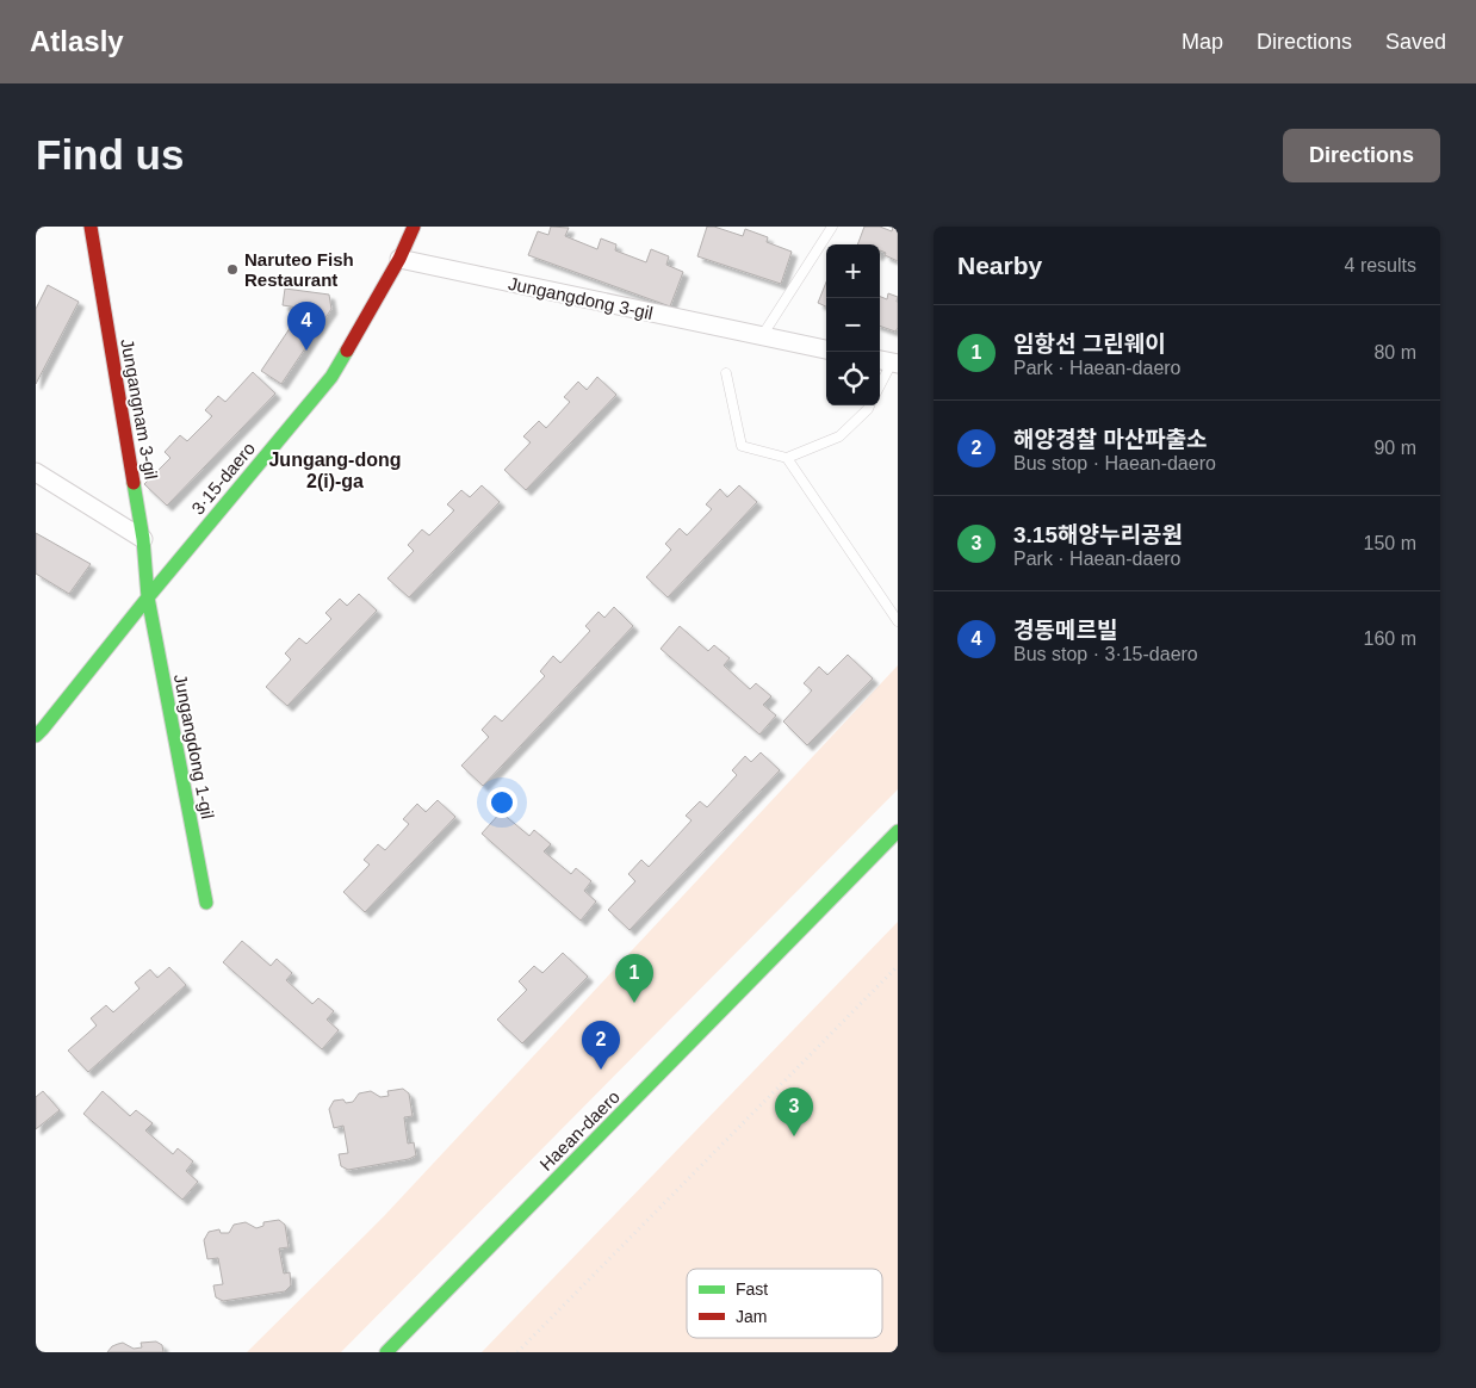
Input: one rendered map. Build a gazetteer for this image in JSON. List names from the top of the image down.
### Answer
{
  "streets": {
    "street": [
      "Jungangdong 3-gil",
      "Jungangnam 3-gil",
      "3·15-daero",
      "Jungangdong 1-gil",
      "Haean-daero"
    ]
  },
  "crossings": [
    ["Jungangdong 3-gil", "3·15-daero"],
    ["Jungangnam 3-gil", "3·15-daero"],
    ["Jungangnam 3-gil", "Jungangdong 1-gil"],
    ["3·15-daero", "Jungangdong 1-gil"]
  ],
  "districts": ["Jungang-dong 2(i)-ga"],
  "places": ["Naruteo Fish Restaurant"],
  "legend": ["Fast", "Jam"],
  "page": {
    "header": "Atlasly",
    "nav": ["Map", "Directions", "Saved"],
    "buttons": "Directions",
    "title": "Find us",
    "heading": ["Nearby", "4 results"],
    "map_buttons": ["+", "−"],
    "pins": [
      "4",
      "1",
      "2",
      "3"
    ],
    "list": [
      {
        "mark": "1",
        "name": "임항선 그린웨이",
        "note": "Park · Haean-daero",
        "value": "80 m"
      },
      {
        "mark": "2",
        "name": "해양경찰 마산파출소",
        "note": "Bus stop · Haean-daero",
        "value": "90 m"
      },
      {
        "mark": "3",
        "name": "3.15해양누리공원",
        "note": "Park · Haean-daero",
        "value": "150 m"
      },
      {
        "mark": "4",
        "name": "경동메르빌",
        "note": "Bus stop · 3·15-daero",
        "value": "160 m"
      }
    ]
  }
}
